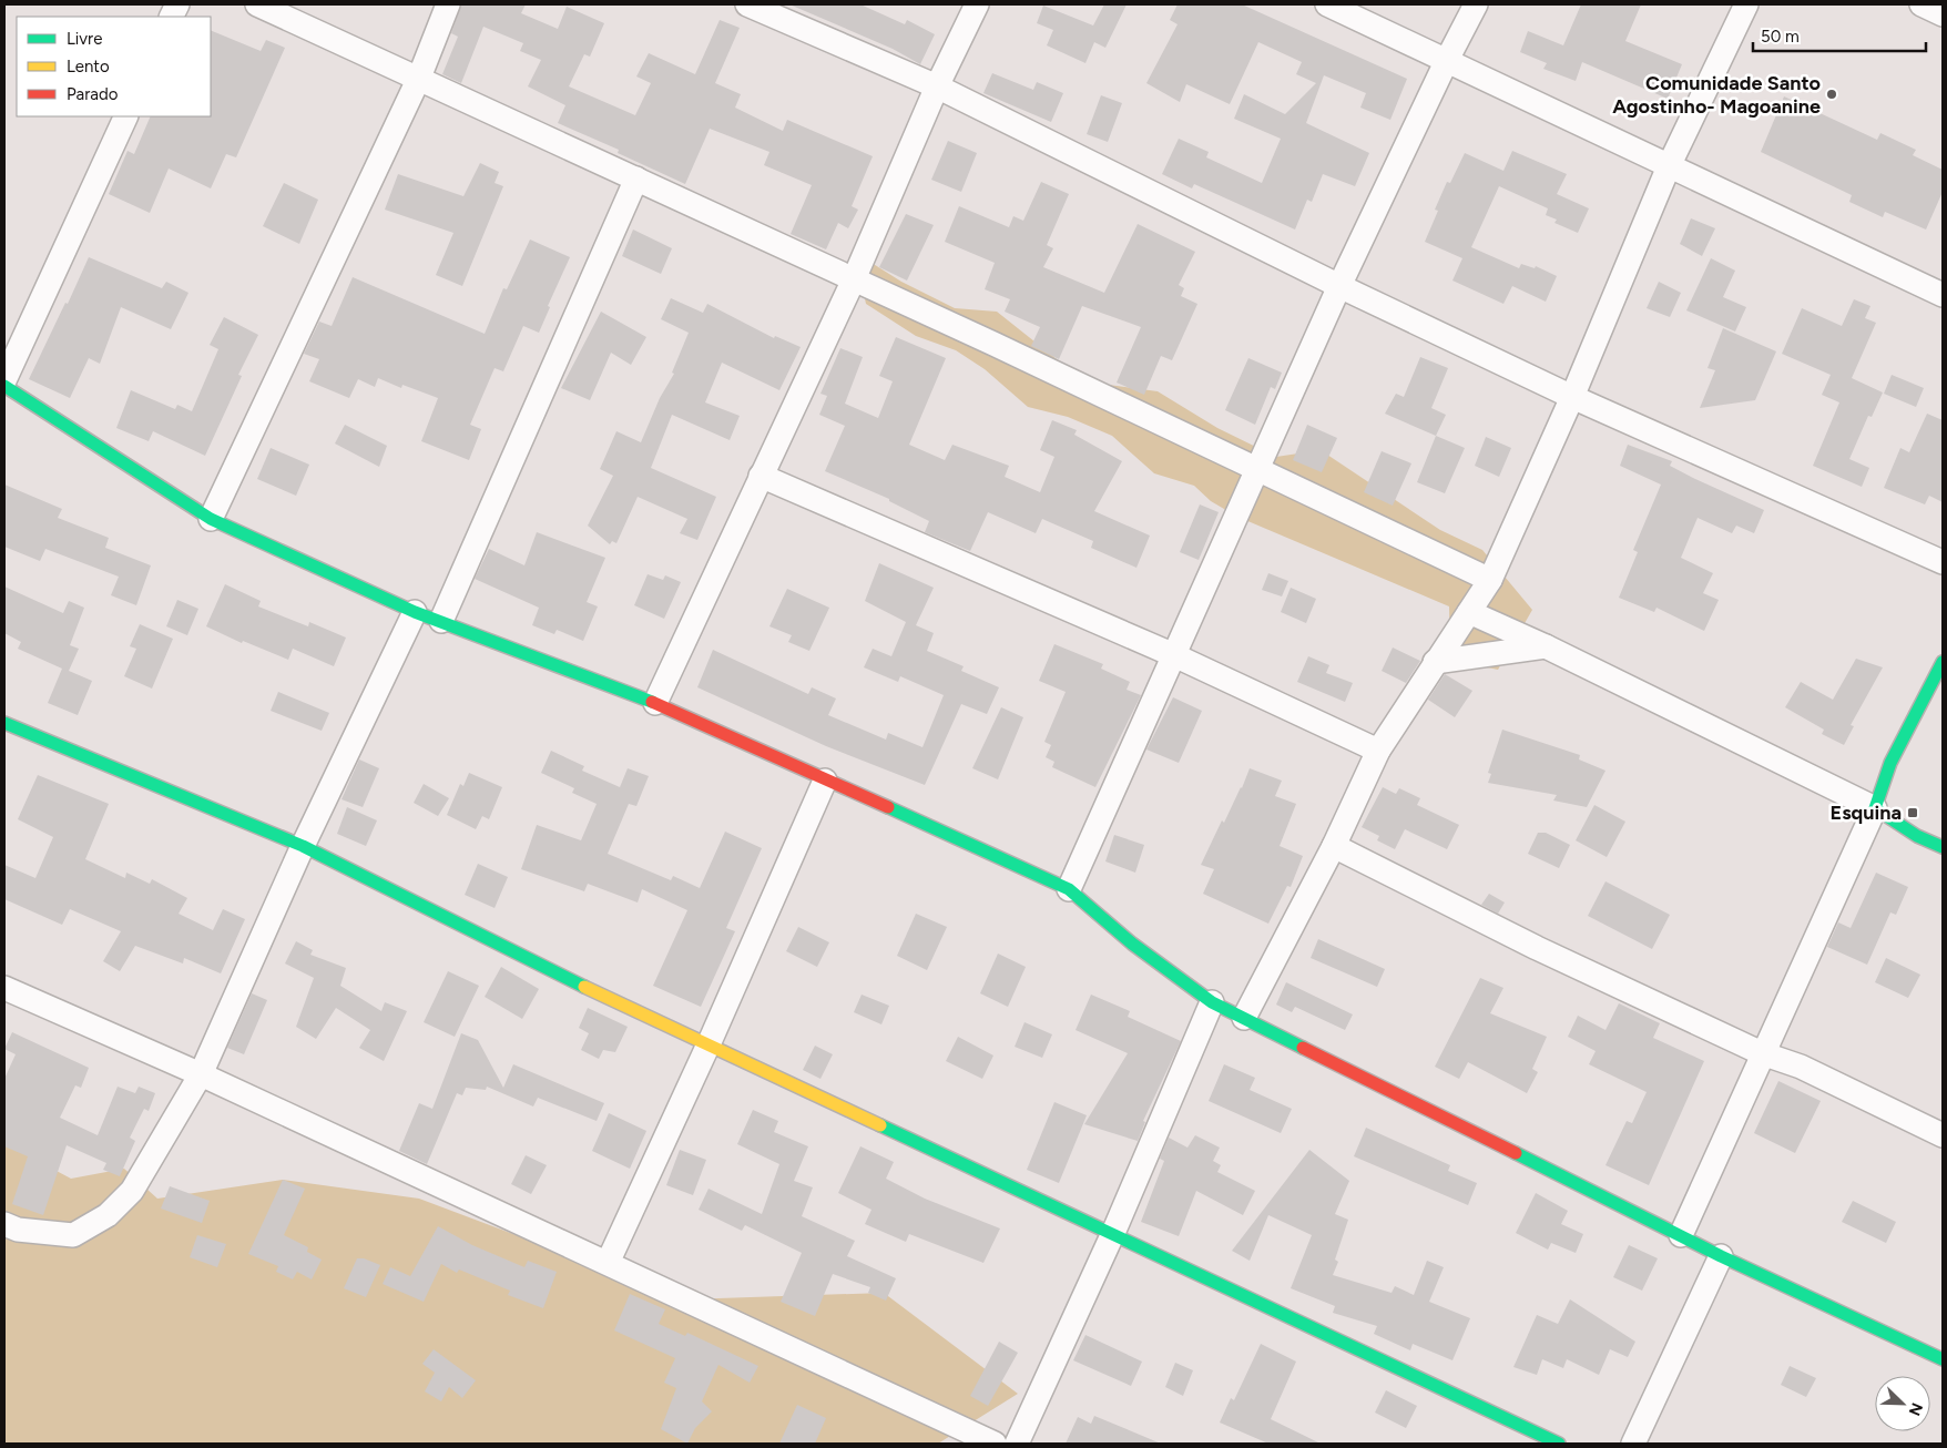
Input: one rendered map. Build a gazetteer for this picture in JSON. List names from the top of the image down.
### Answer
{
  "places": {
    "other": ["Comunidade Santo Agostinho- Magoanine"],
    "transit": ["Esquina"]
  },
  "legend": ["Livre", "Lento", "Parado"],
  "scale_bar": "50 m",
  "north": "bottom right"
}
